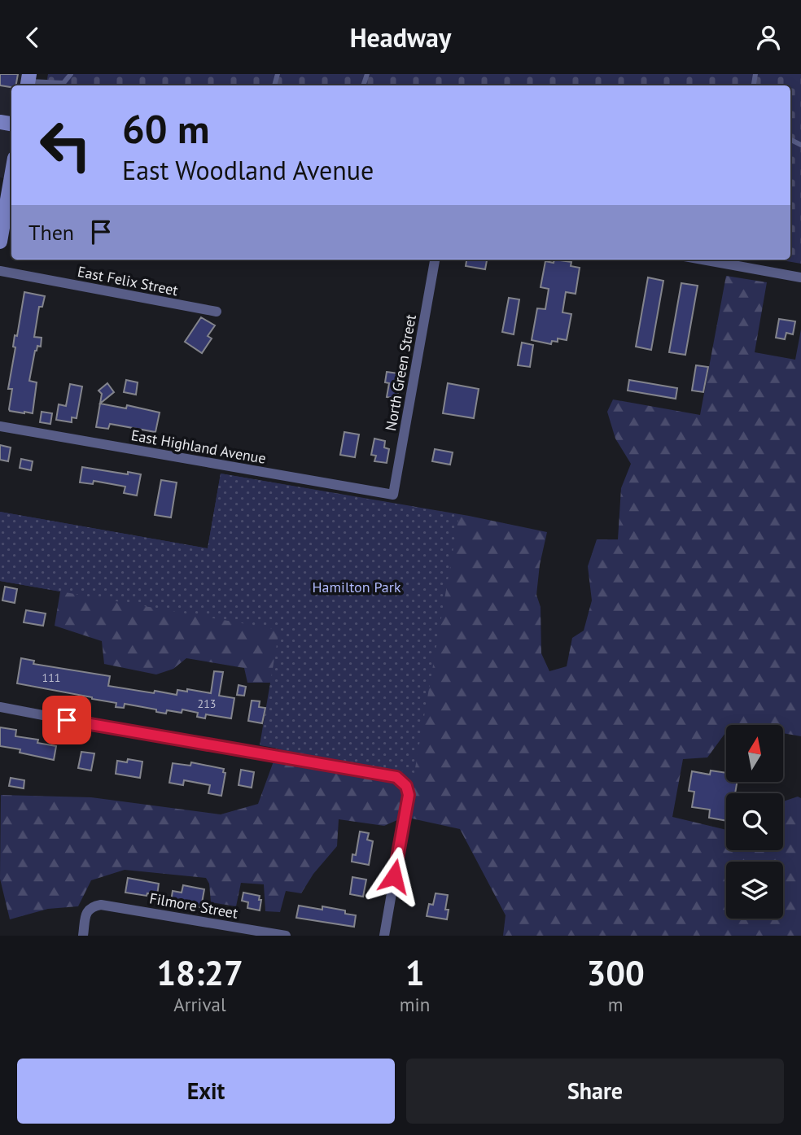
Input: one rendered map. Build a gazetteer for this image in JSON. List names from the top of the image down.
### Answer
{
  "streets": {
    "street": [
      "East Felix Street",
      "North Green Street",
      "East Highland Avenue",
      "Filmore Street"
    ]
  },
  "crossings": [
    ["North Green Street", "East Highland Avenue"]
  ],
  "parks": ["Hamilton Park"],
  "house_numbers": ["111", "213"],
  "north": "top",
  "page": {
    "header": "Headway",
    "turn": ["60 m", "East Woodland Avenue"],
    "then": "Then",
    "eta": [
      "18:27",
      "Arrival",
      "1",
      "min",
      "300",
      "m"
    ],
    "buttons": ["Exit", "Share"]
  }
}
